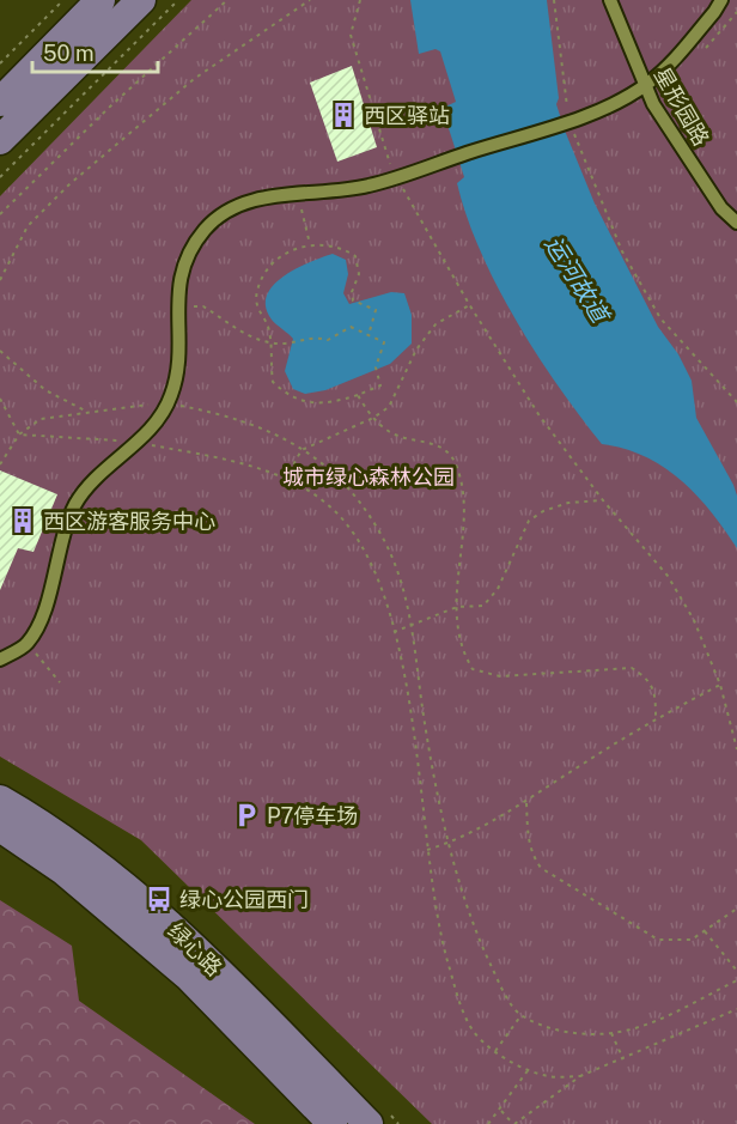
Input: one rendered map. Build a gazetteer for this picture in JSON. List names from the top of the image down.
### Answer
{
  "streets": {
    "main road": ["绿心路"],
    "street": ["星形园路"]
  },
  "water": ["运河故道"],
  "parks": ["城市绿心森林公园"],
  "places": {
    "building": ["西区驿站", "西区游客服务中心"],
    "parking": ["P7停车场"],
    "bus stop": ["绿心公园西门"]
  },
  "scale_bar": "50 m"
}
